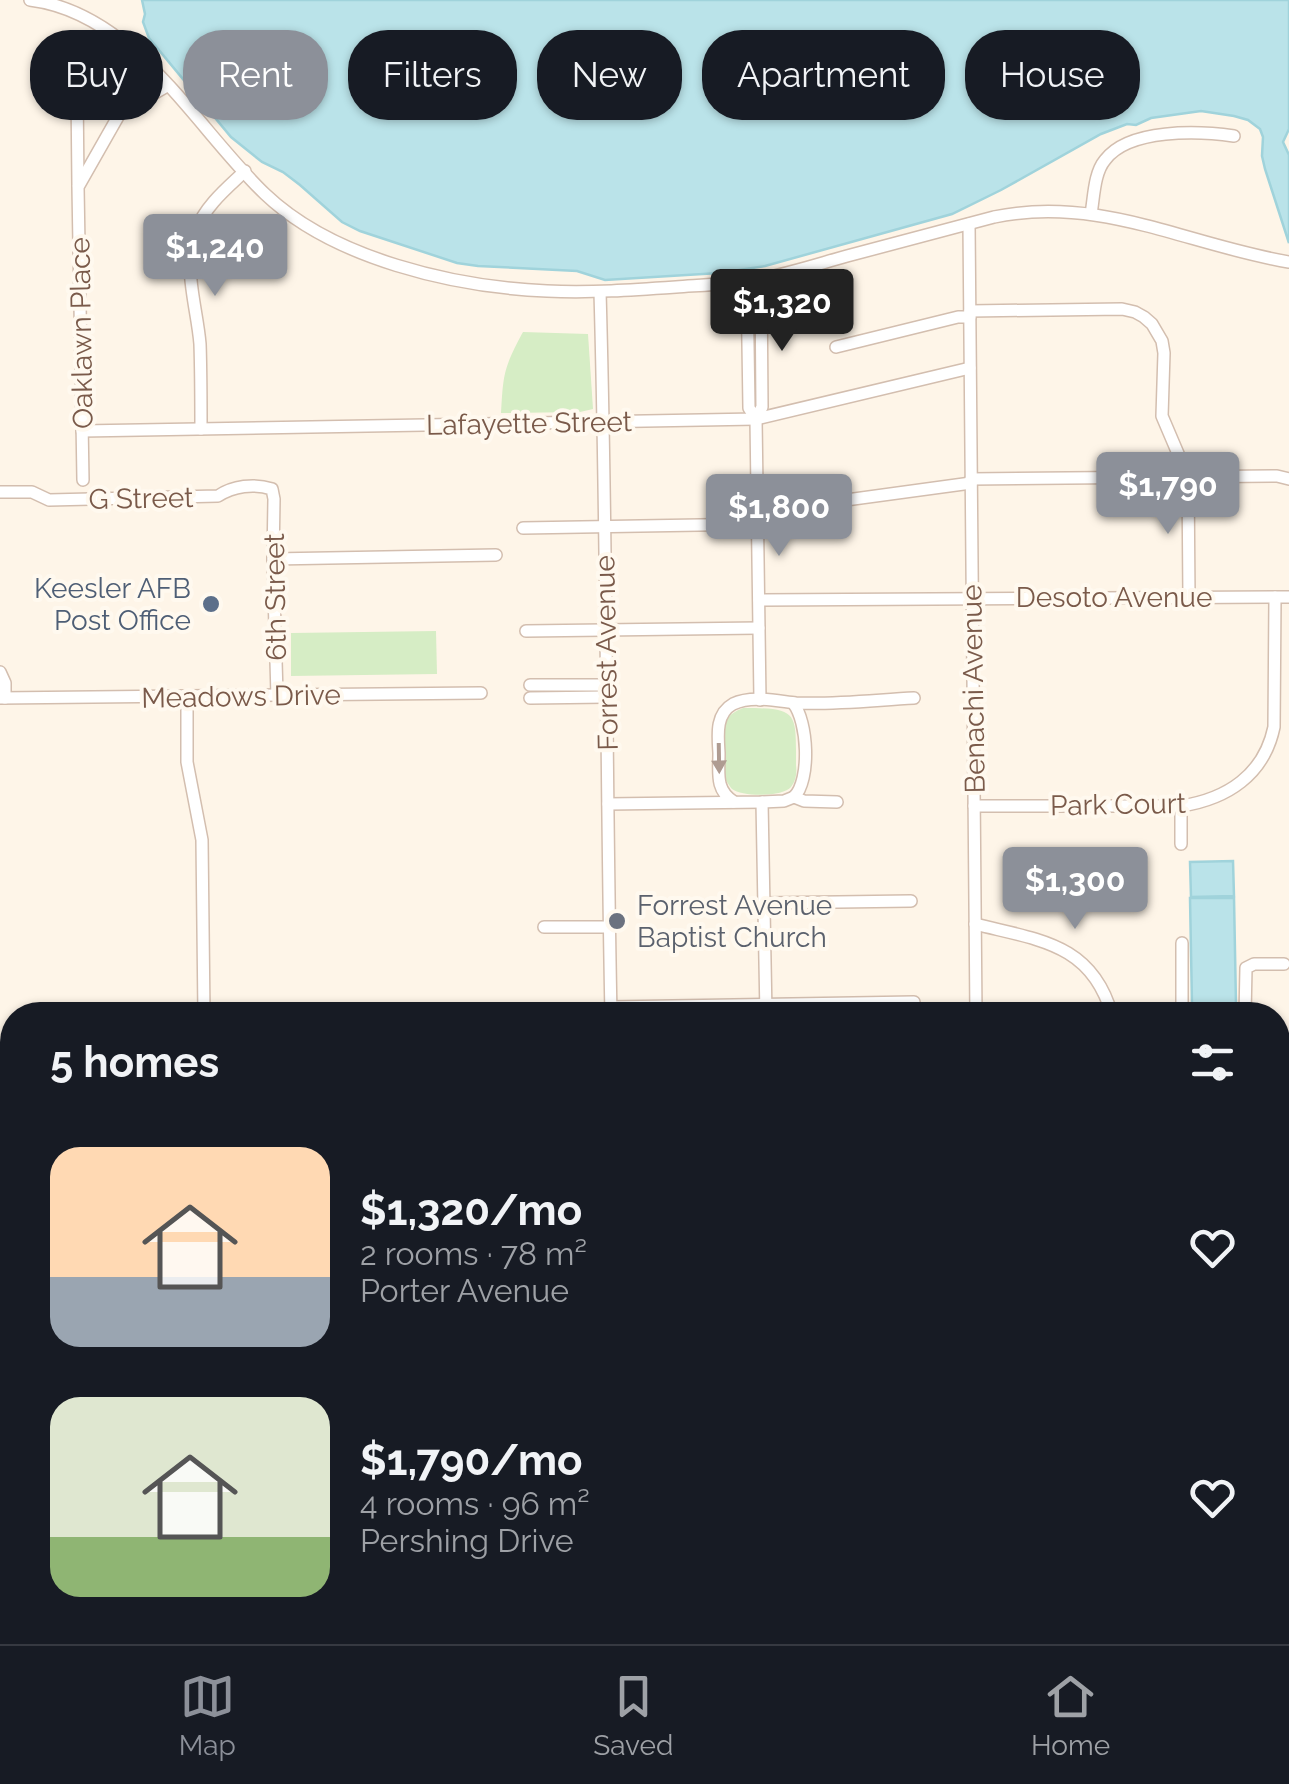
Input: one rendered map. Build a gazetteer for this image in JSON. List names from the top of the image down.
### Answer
{
  "streets": {
    "street": [
      "Oaklawn Place",
      "Lafayette Street",
      "G Street",
      "6th Street",
      "Desoto Avenue",
      "Forrest Avenue",
      "Benachi Avenue",
      "Meadows Drive",
      "Park Court"
    ]
  },
  "crossings": [
    ["Oaklawn Place", "Lafayette Street"],
    ["Lafayette Street", "Forrest Avenue"],
    ["Lafayette Street", "Benachi Avenue"],
    ["G Street", "6th Street"],
    ["6th Street", "Meadows Drive"],
    ["Desoto Avenue", "Benachi Avenue"],
    ["Desoto Avenue", "Park Court"],
    ["Benachi Avenue", "Park Court"]
  ],
  "places": ["Keesler AFB Post Office", "Forrest Avenue Baptist Church"],
  "page": {
    "chip": [
      "Buy",
      "Rent",
      "Filters",
      "New",
      "Apartment",
      "House"
    ],
    "price": [
      "$1,240",
      "$1,320",
      "$1,790",
      "$1,800",
      "$1,300"
    ],
    "heading": "5 homes",
    "list": [
      {
        "name": "$1,320/mo",
        "note": "2 rooms · 78 m² · Porter Avenue"
      },
      {
        "name": "$1,790/mo",
        "note": "4 rooms · 96 m² · Pershing Drive"
      }
    ],
    "tabs": ["Map", "Saved", "Home"]
  }
}
